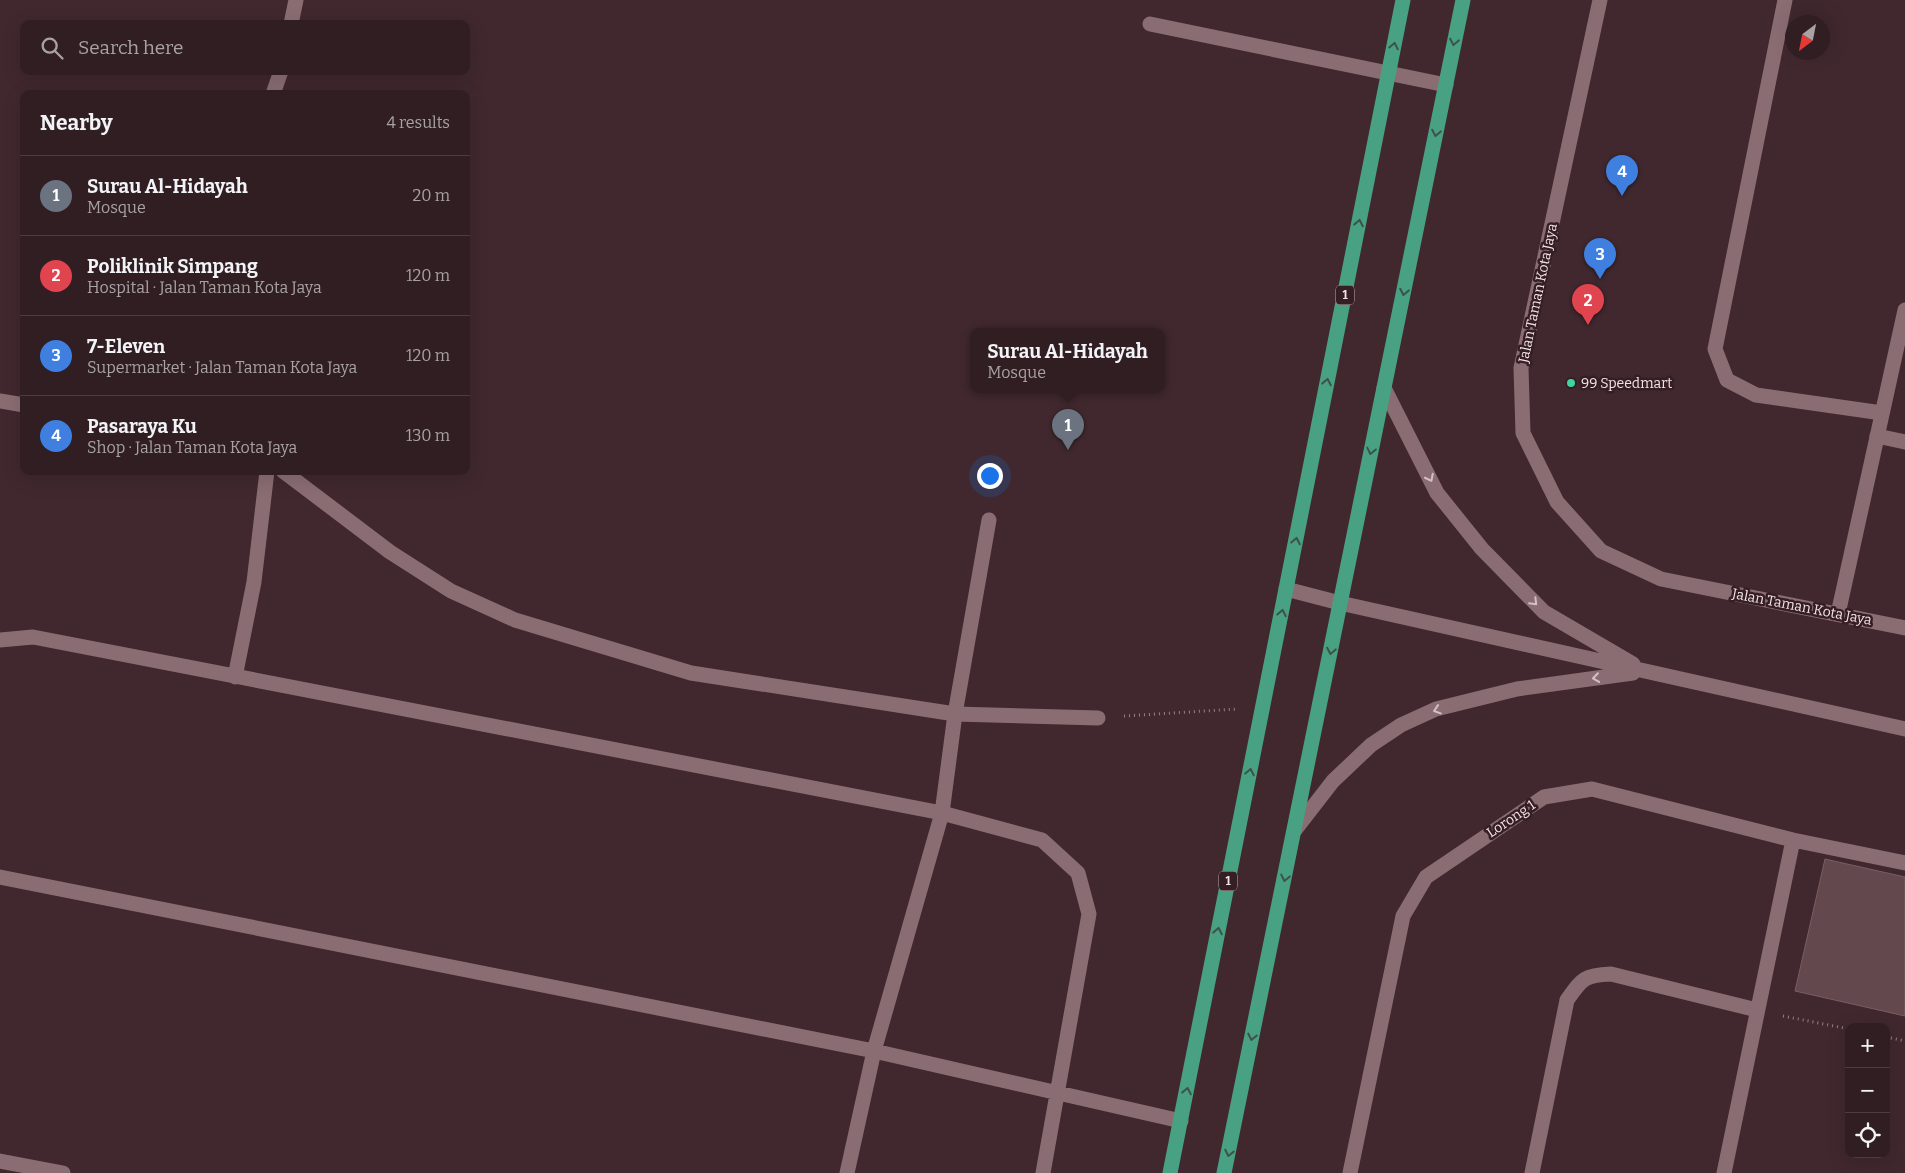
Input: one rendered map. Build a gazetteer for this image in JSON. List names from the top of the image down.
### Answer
{
  "streets": {
    "highway": ["1"],
    "street": ["Jalan Taman Kota Jaya", "Lorong 1"]
  },
  "places": ["99 Speedmart"],
  "north": "bottom left",
  "page": {
    "search": "Search here",
    "heading": ["Nearby", "4 results"],
    "pins": [
      "4",
      "3",
      "2",
      "1"
    ],
    "list": [
      {
        "mark": "1",
        "name": "Surau Al-Hidayah",
        "note": "Mosque",
        "value": "20 m"
      },
      {
        "mark": "2",
        "name": "Poliklinik Simpang",
        "note": "Hospital · Jalan Taman Kota Jaya",
        "value": "120 m"
      },
      {
        "mark": "3",
        "name": "7-Eleven",
        "note": "Supermarket · Jalan Taman Kota Jaya",
        "value": "120 m"
      },
      {
        "mark": "4",
        "name": "Pasaraya Ku",
        "note": "Shop · Jalan Taman Kota Jaya",
        "value": "130 m"
      }
    ],
    "popup": ["Surau Al-Hidayah", "Mosque"],
    "map_buttons": ["+", "−"]
  }
}
